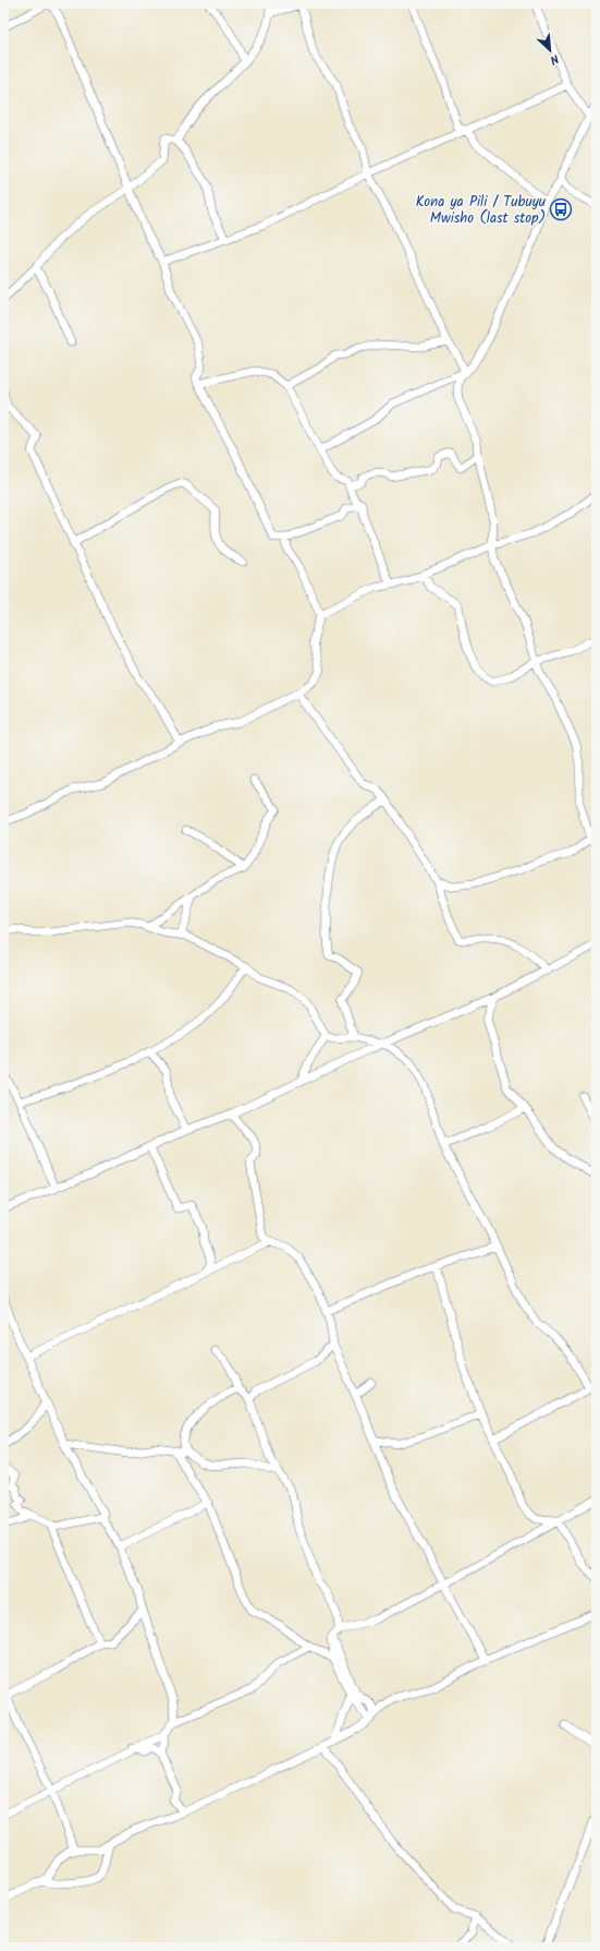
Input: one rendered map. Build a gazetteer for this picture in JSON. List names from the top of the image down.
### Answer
{
  "places": {
    "bus stop": ["Kona ya Pili / Tubuyu Mwisho (last stop)"]
  },
  "north": "bottom right"
}
